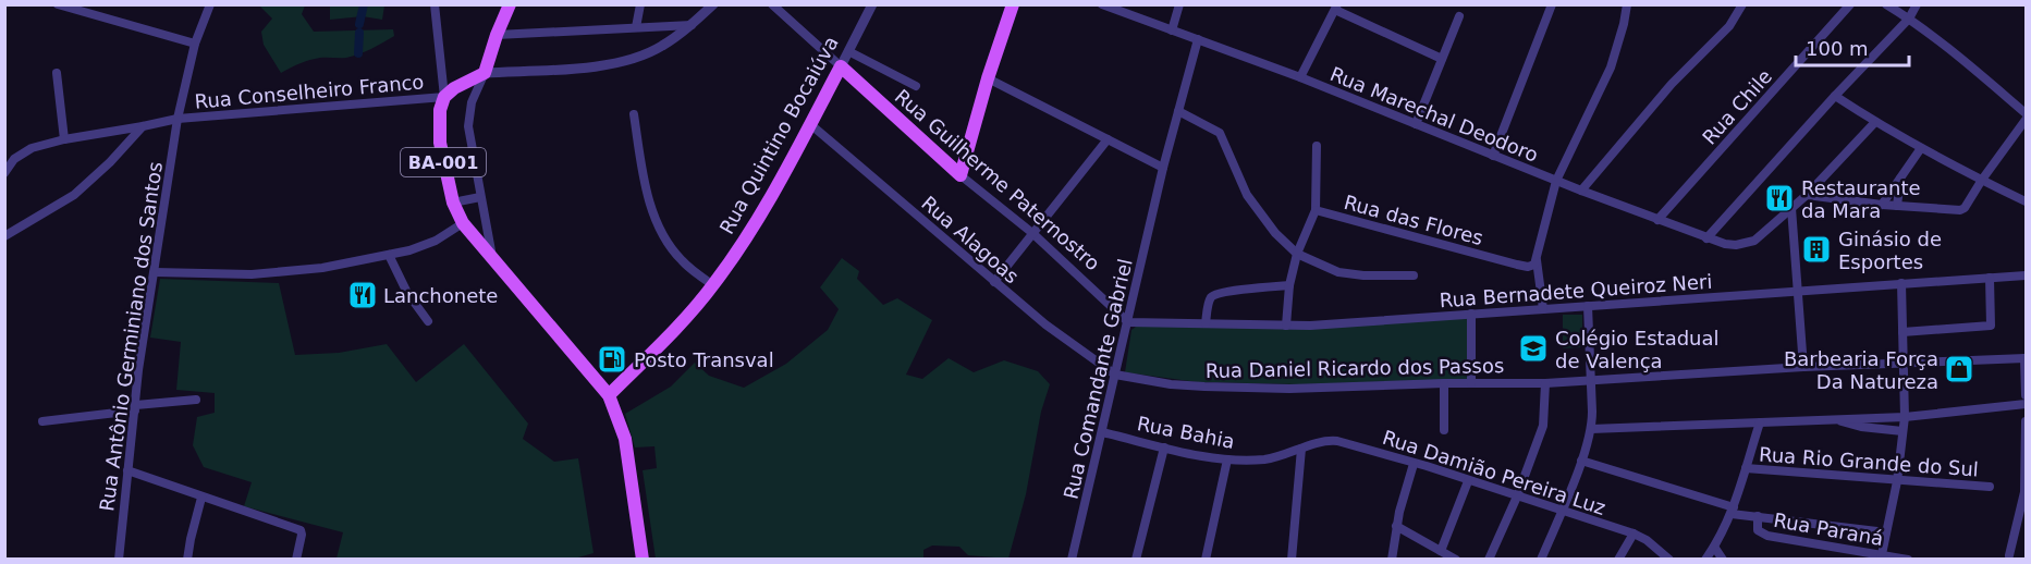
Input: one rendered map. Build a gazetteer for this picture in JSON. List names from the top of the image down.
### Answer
{
  "streets": {
    "main road": ["Rua Quintino Bocaiúva", "BA-001", "Rua Guilherme Paternostro"],
    "street": [
      "Rua Conselheiro Franco",
      "Rua Chile",
      "Rua Marechal Deodoro",
      "Rua das Flores",
      "Rua Alagoas",
      "Rua Bernadete Queiroz Neri",
      "Rua Antônio Germiniano dos Santos",
      "Rua Daniel Ricardo dos Passos",
      "Rua Comandante Gabriel",
      "Rua Bahia",
      "Rua Rio Grande do Sul",
      "Rua Damião Pereira Luz",
      "Rua Paraná"
    ]
  },
  "crossings": [
    ["Rua Conselheiro Franco", "BA-001"],
    ["Rua Conselheiro Franco", "Rua Antônio Germiniano dos Santos"],
    ["Rua Chile", "Rua Marechal Deodoro"],
    ["Rua Marechal Deodoro", "Rua Comandante Gabriel"],
    ["Rua Quintino Bocaiúva", "BA-001"],
    ["Rua Quintino Bocaiúva", "Rua Guilherme Paternostro"],
    ["Rua Quintino Bocaiúva", "Rua Alagoas"],
    ["Rua Guilherme Paternostro", "Rua Bernadete Queiroz Neri"],
    ["Rua Guilherme Paternostro", "Rua Comandante Gabriel"],
    ["Rua das Flores", "Rua Bernadete Queiroz Neri"],
    ["Rua Alagoas", "Rua Daniel Ricardo dos Passos"],
    ["Rua Alagoas", "Rua Comandante Gabriel"],
    ["Rua Bernadete Queiroz Neri", "Rua Comandante Gabriel"],
    ["Rua Daniel Ricardo dos Passos", "Rua Comandante Gabriel"],
    ["Rua Comandante Gabriel", "Rua Bahia"],
    ["Rua Bahia", "Rua Damião Pereira Luz"]
  ],
  "places": {
    "restaurant": ["Restaurante da Mara", "Lanchonete"],
    "building": ["Ginásio de Esportes"],
    "school or university": ["Colégio Estadual de Valença"],
    "fuel station": ["Posto Transval"],
    "shop": ["Barbearia Força Da Natureza"]
  },
  "scale_bar": "100 m"
}
